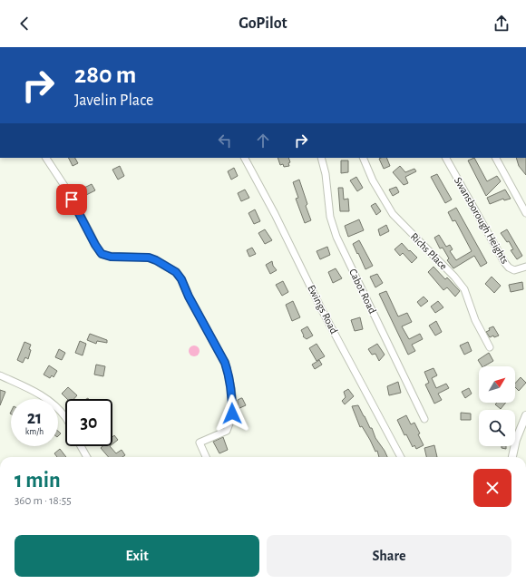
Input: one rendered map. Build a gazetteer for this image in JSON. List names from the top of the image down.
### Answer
{
  "streets": {
    "street": [
      "Swansborough Heights",
      "Richs Place",
      "Cabot Road",
      "Ewings Road"
    ]
  },
  "north": "top right",
  "page": {
    "header": "GoPilot",
    "turn": ["280 m", "Javelin Place"],
    "speed": "21 km/h",
    "limit": "30",
    "heading": ["1 min", "360 m · 18:55"],
    "buttons": ["Exit", "Share"]
  }
}
